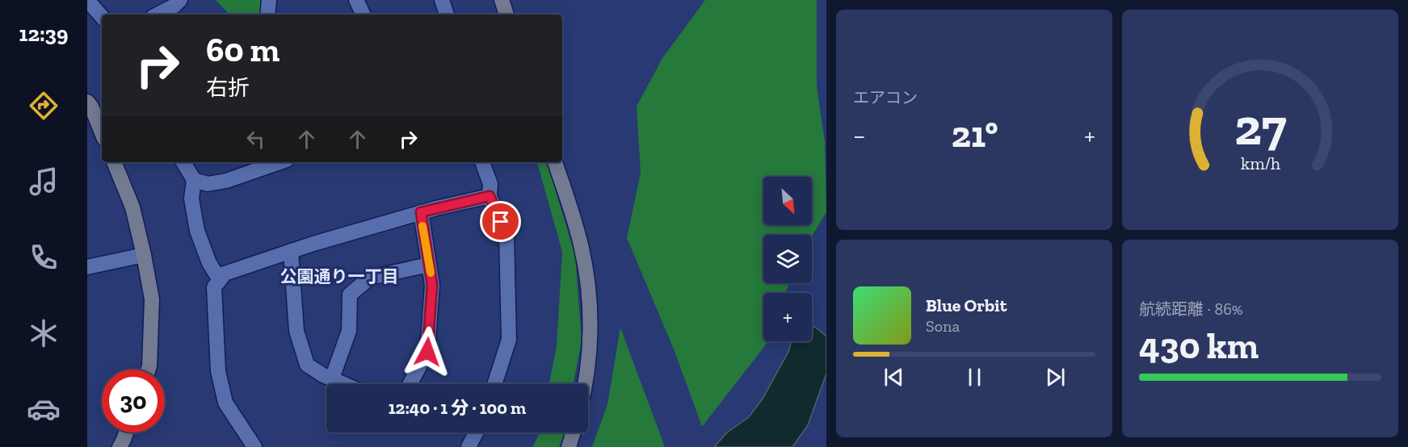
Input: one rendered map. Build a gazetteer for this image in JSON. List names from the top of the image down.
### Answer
{
  "districts": ["公園通り一丁目"],
  "north": "bottom right",
  "page": {
    "tabs": "12:39",
    "tile": [
      "エアコン",
      ["航続距離 · 86%", "430 km"]
    ],
    "turn": ["60 m", "右折"],
    "heat": ["−", "21°", "+"],
    "map_buttons": "+",
    "song": ["Blue Orbit", "Sona"],
    "limit": "30",
    "trip": "12:40 · 1 分 · 100 m",
    "gauge": ["27", "km/h"]
  }
}
